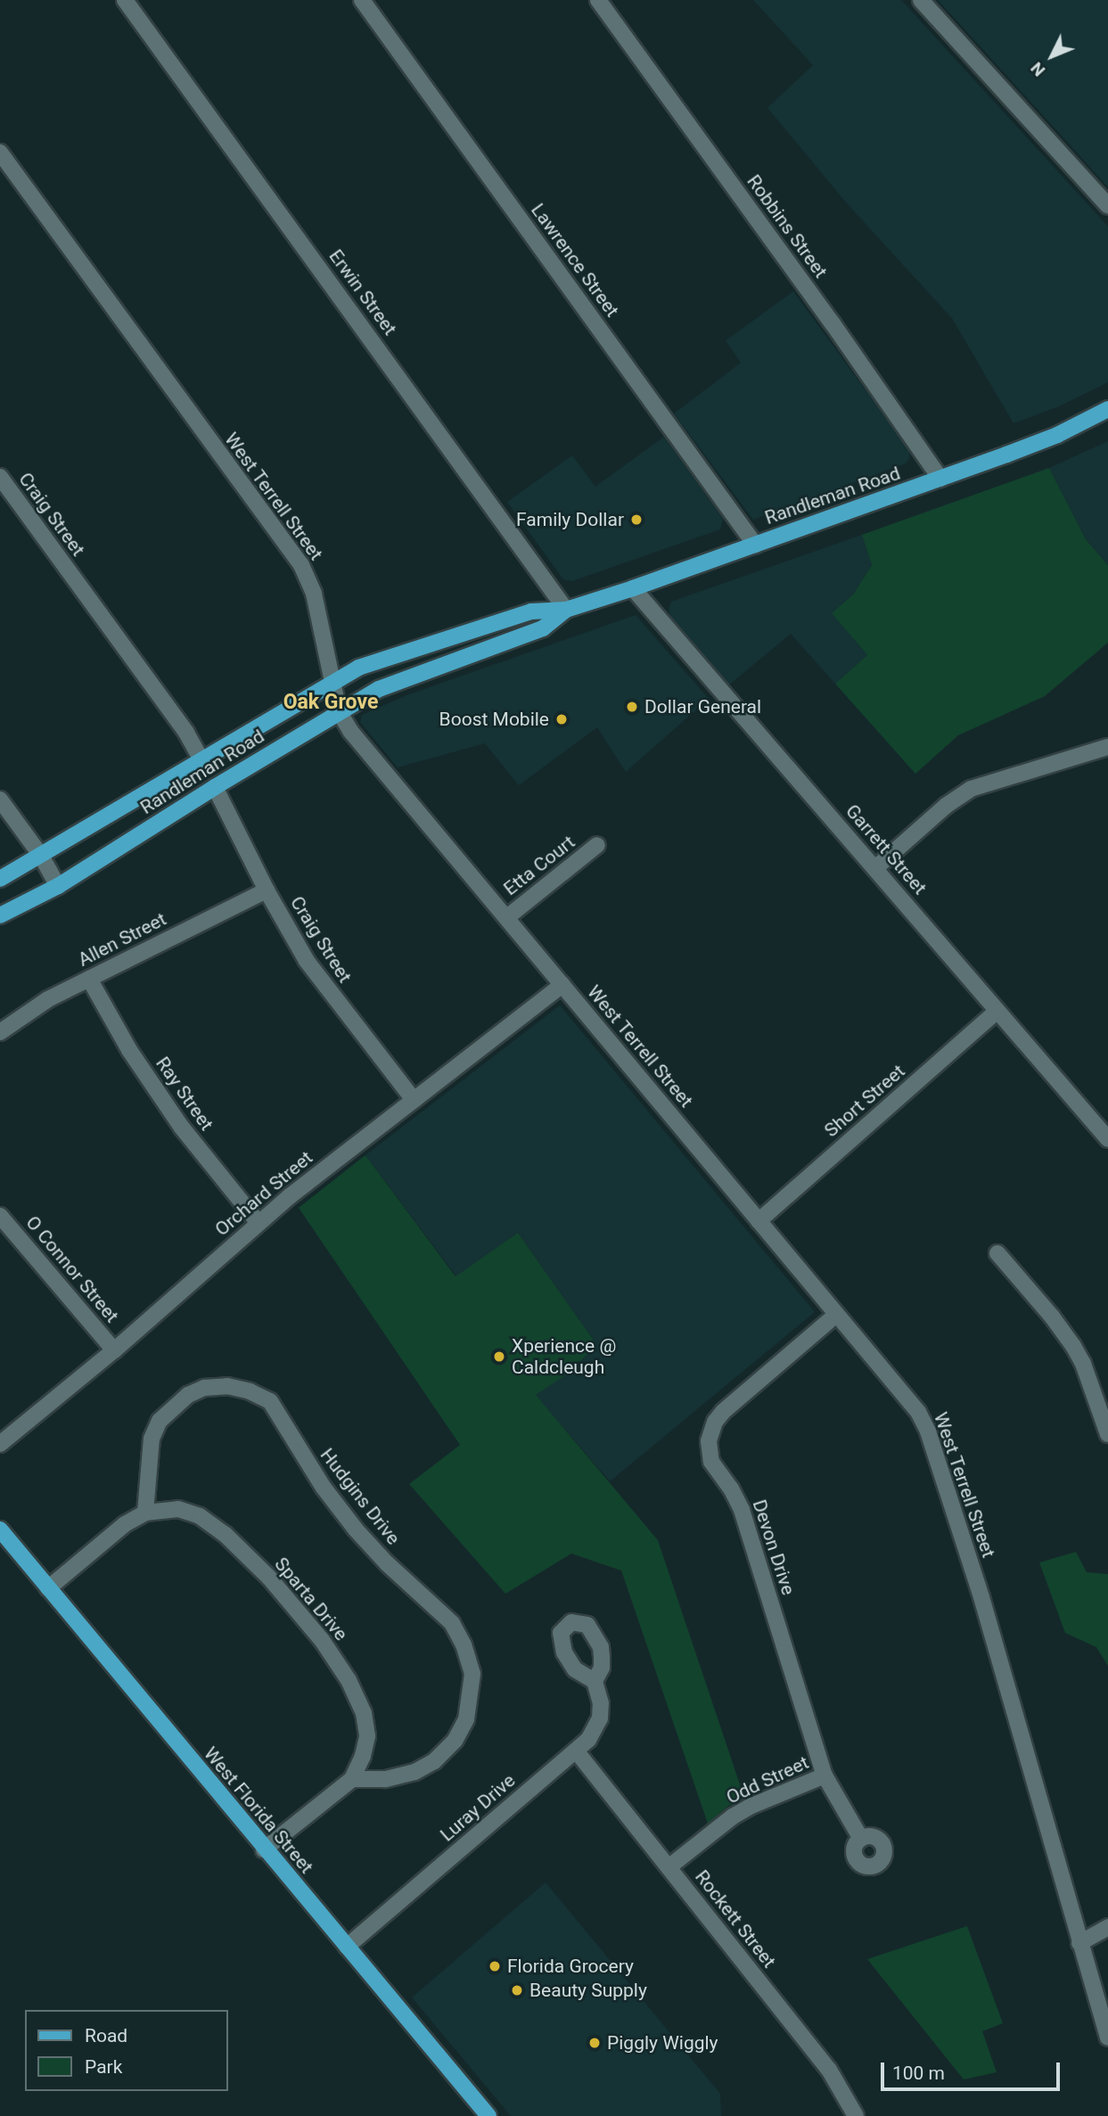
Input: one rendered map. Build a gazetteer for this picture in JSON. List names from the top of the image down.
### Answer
{
  "streets": {
    "main road": ["Randleman Road", "West Florida Street"],
    "street": [
      "Robbins Street",
      "Lawrence Street",
      "Erwin Street",
      "West Terrell Street",
      "Craig Street",
      "Garrett Street",
      "Etta Court",
      "Allen Street",
      "Ray Street",
      "Short Street",
      "Orchard Street",
      "O Connor Street",
      "Hudgins Drive",
      "Devon Drive",
      "Sparta Drive",
      "Odd Street",
      "Luray Drive",
      "Rockett Street"
    ]
  },
  "crossings": [
    ["Robbins Street", "Randleman Road"],
    ["Lawrence Street", "Randleman Road"],
    ["Erwin Street", "Randleman Road"],
    ["Randleman Road", "West Terrell Street"],
    ["Randleman Road", "Craig Street"],
    ["Randleman Road", "Garrett Street"],
    ["West Terrell Street", "Etta Court"],
    ["West Terrell Street", "Short Street"],
    ["West Terrell Street", "Orchard Street"],
    ["West Terrell Street", "Devon Drive"],
    ["Craig Street", "Allen Street"],
    ["Craig Street", "Orchard Street"],
    ["Garrett Street", "Short Street"],
    ["Allen Street", "Ray Street"],
    ["Ray Street", "Orchard Street"],
    ["Orchard Street", "O Connor Street"],
    ["Hudgins Drive", "Sparta Drive"],
    ["Devon Drive", "Odd Street"],
    ["Odd Street", "Rockett Street"],
    ["Luray Drive", "West Florida Street"],
    ["Luray Drive", "Rockett Street"]
  ],
  "districts": ["Oak Grove"],
  "places": [
    "Family Dollar",
    "Dollar General",
    "Boost Mobile",
    "Xperience @ Caldcleugh",
    "Florida Grocery",
    "Beauty Supply",
    "Piggly Wiggly"
  ],
  "legend": ["Road", "Park"],
  "scale_bar": "100 m",
  "north": "bottom left"
}
